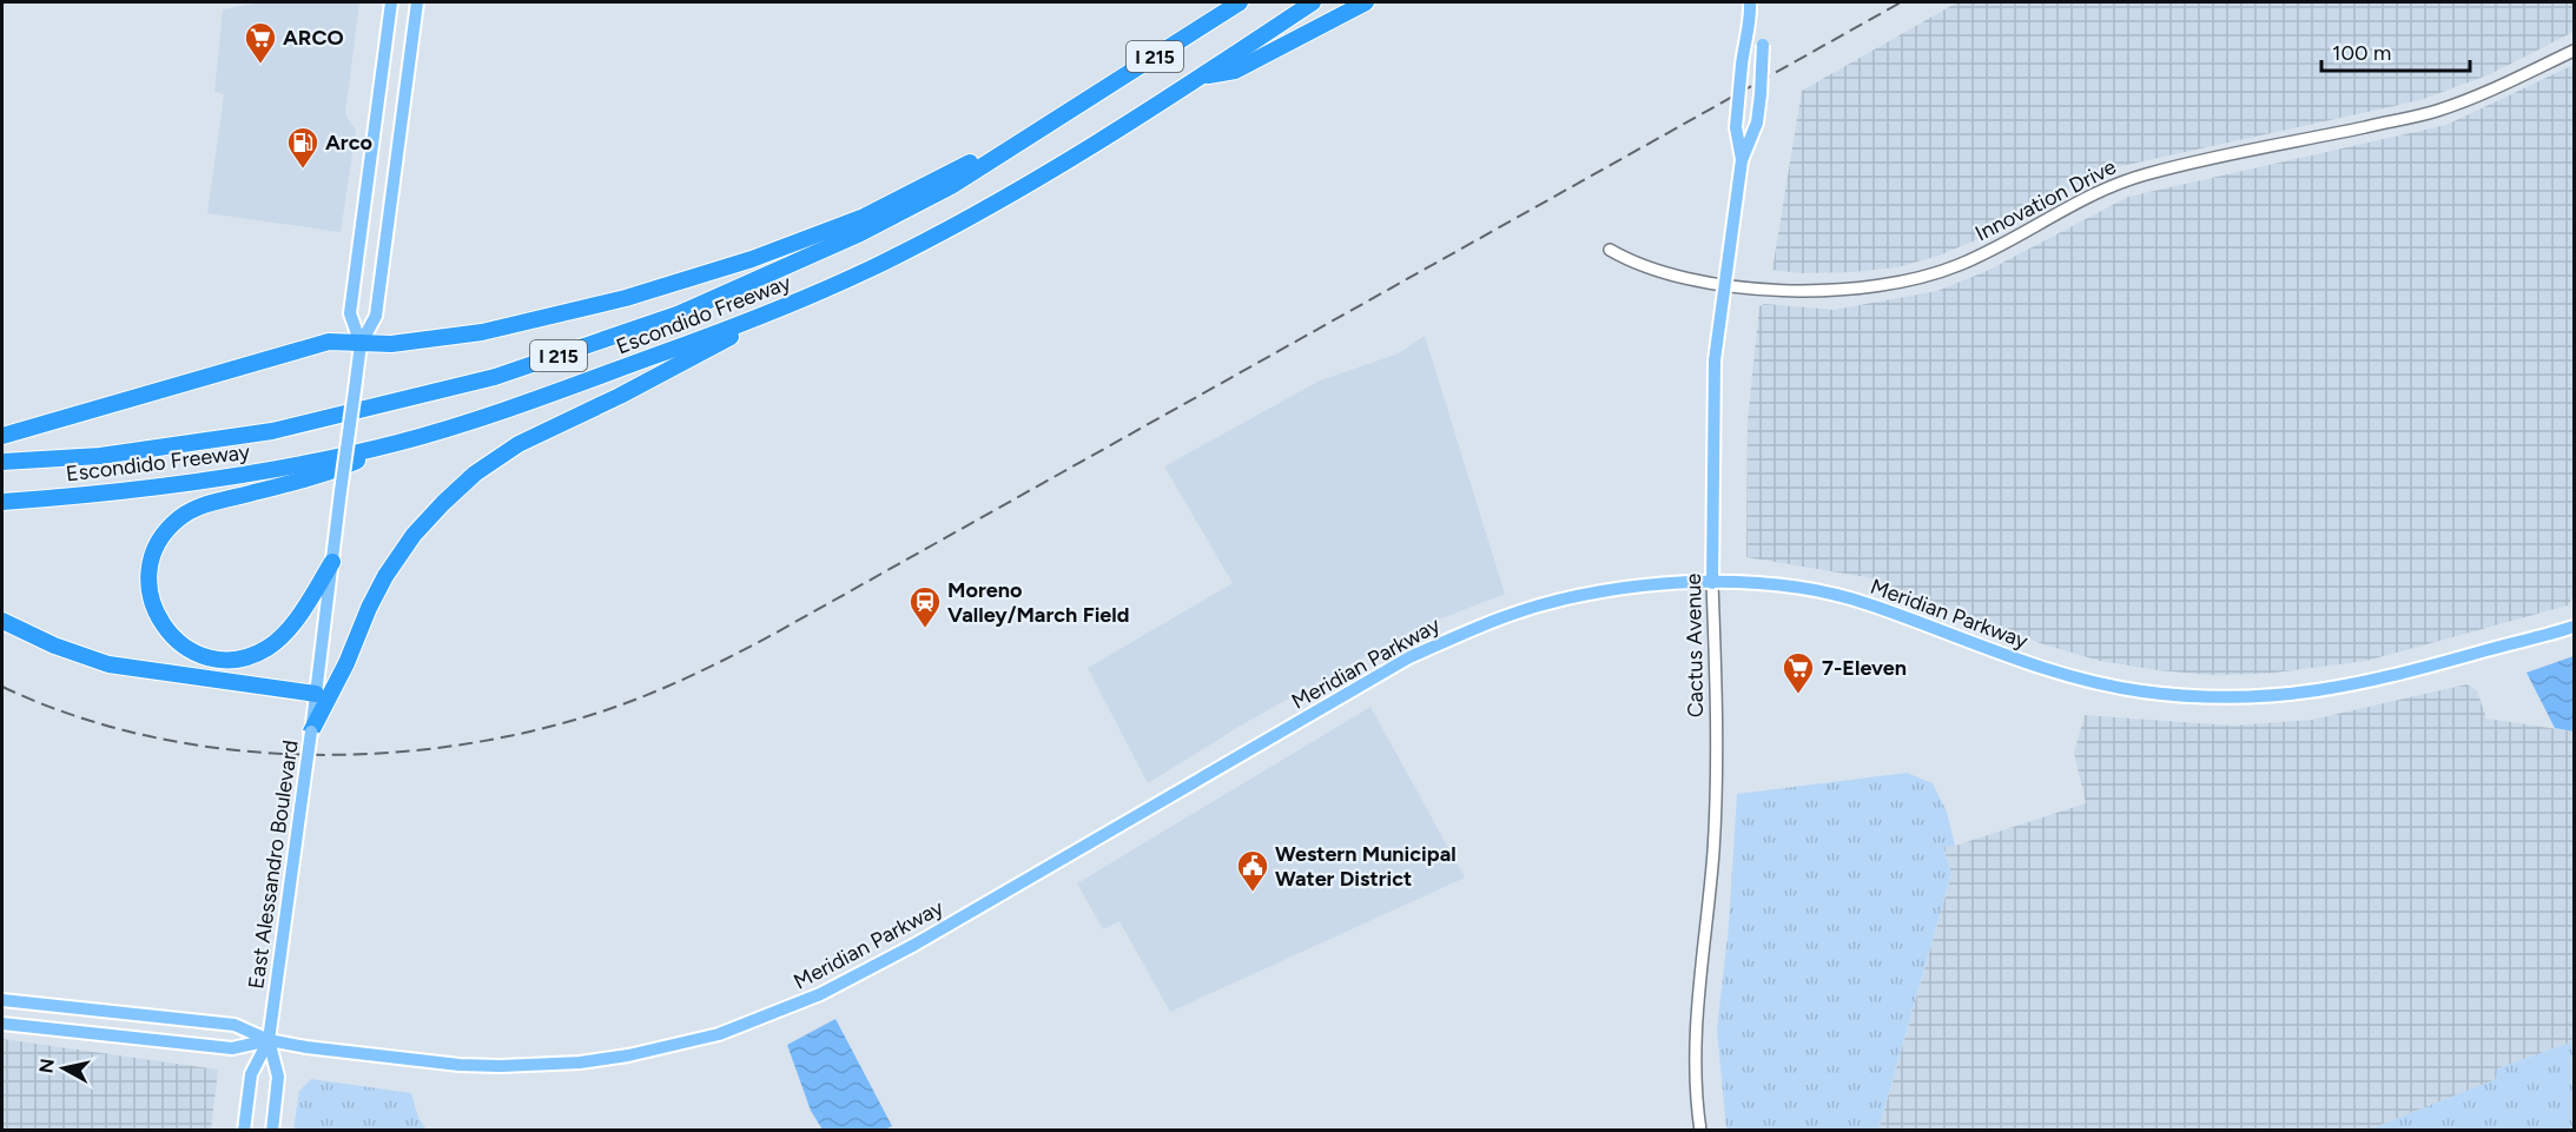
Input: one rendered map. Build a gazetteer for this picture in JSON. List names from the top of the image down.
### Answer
{
  "streets": {
    "highway": ["I 215", "Escondido Freeway"],
    "main road": ["Meridian Parkway", "Cactus Avenue", "East Alessandro Boulevard"],
    "street": ["Innovation Drive"]
  },
  "crossings": [
    ["Innovation Drive", "Cactus Avenue"],
    ["Meridian Parkway", "Cactus Avenue"],
    ["Meridian Parkway", "East Alessandro Boulevard"]
  ],
  "places": {
    "supermarket": ["ARCO", "7-Eleven"],
    "fuel station": ["Arco"],
    "station": ["Moreno Valley/March Field"],
    "public building": ["Western Municipal Water District"]
  },
  "scale_bar": "100 m",
  "north": "left"
}
